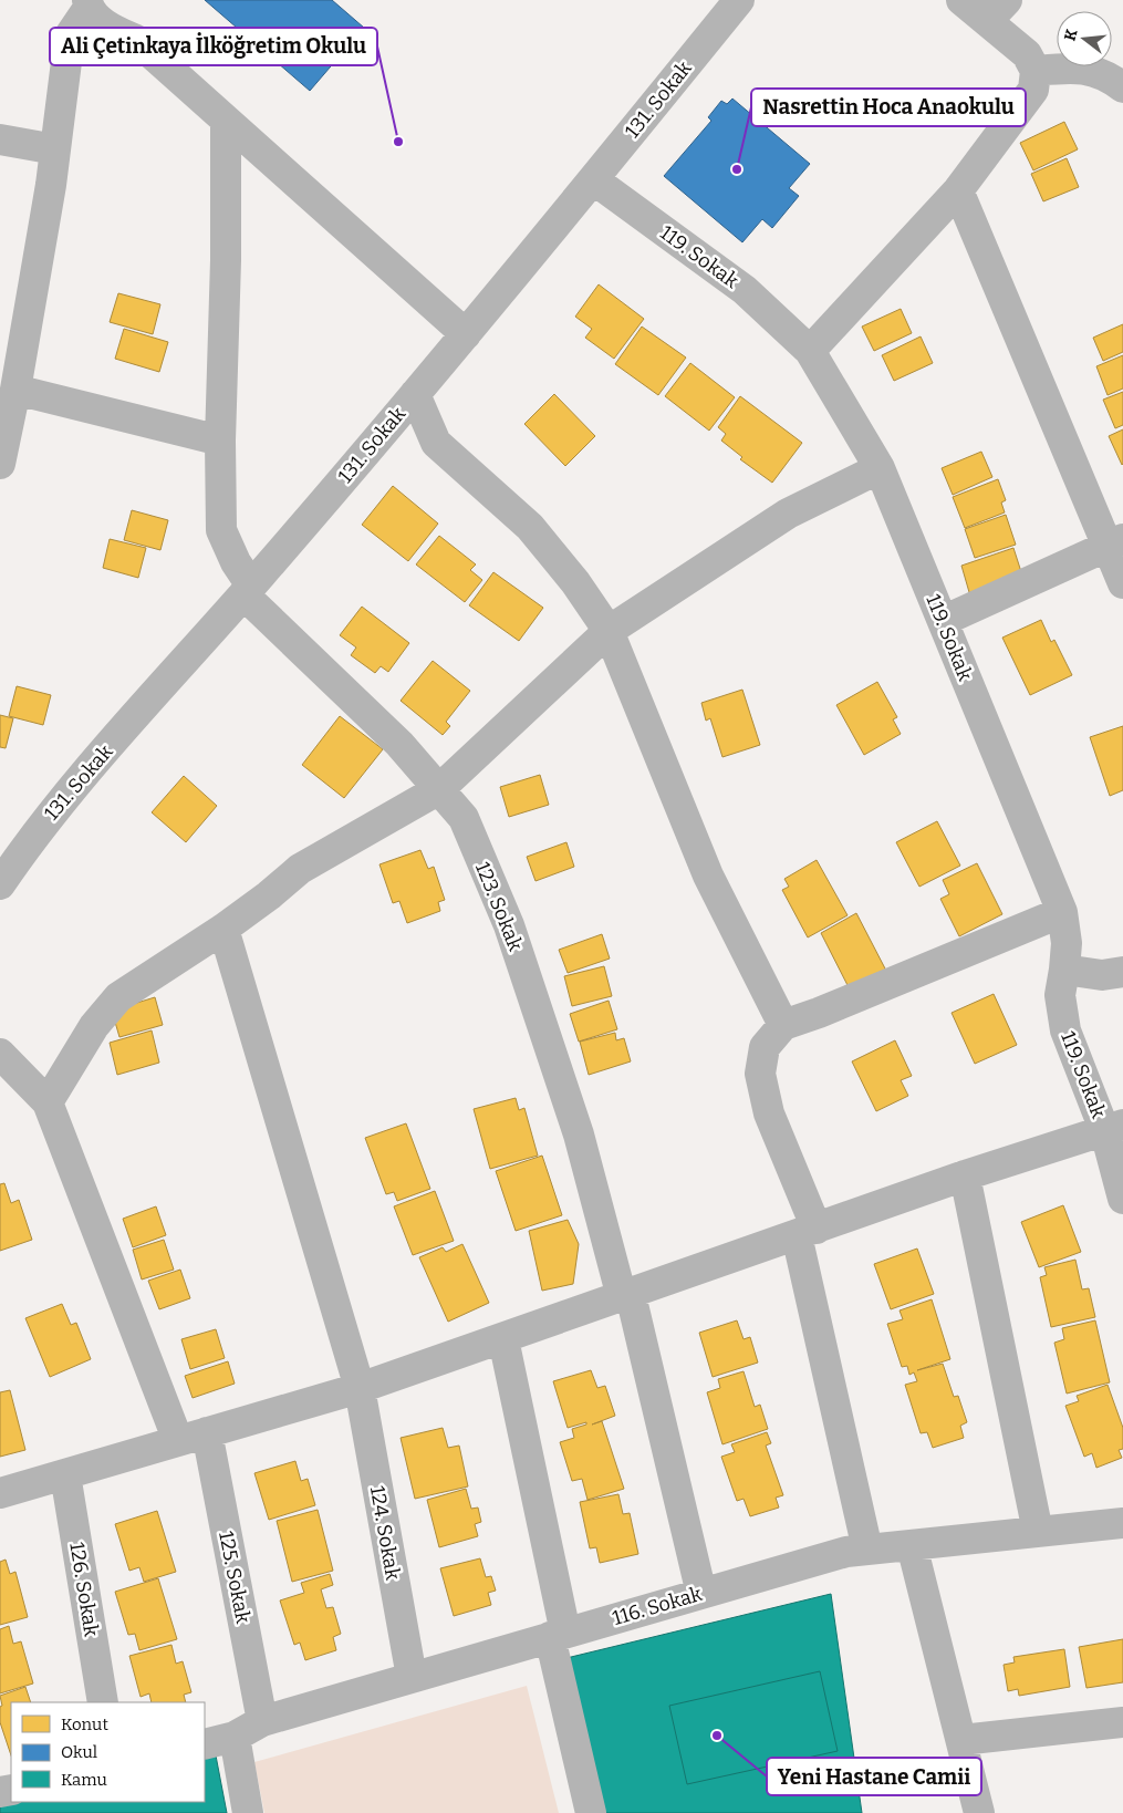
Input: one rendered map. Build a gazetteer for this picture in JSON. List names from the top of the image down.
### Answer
{
  "streets": {
    "street": [
      "131. Sokak",
      "119. Sokak",
      "123. Sokak",
      "124. Sokak",
      "125. Sokak",
      "126. Sokak",
      "116. Sokak"
    ]
  },
  "crossings": [
    ["131. Sokak", "119. Sokak"],
    ["131. Sokak", "123. Sokak"],
    ["123. Sokak", "116. Sokak"],
    ["124. Sokak", "116. Sokak"],
    ["125. Sokak", "116. Sokak"]
  ],
  "places": ["Ali Çetinkaya İlköğretim Okulu", "Nasrettin Hoca Anaokulu", "Yeni Hastane Camii"],
  "legend": ["Konut", "Okul", "Kamu"],
  "north": "left"
}
